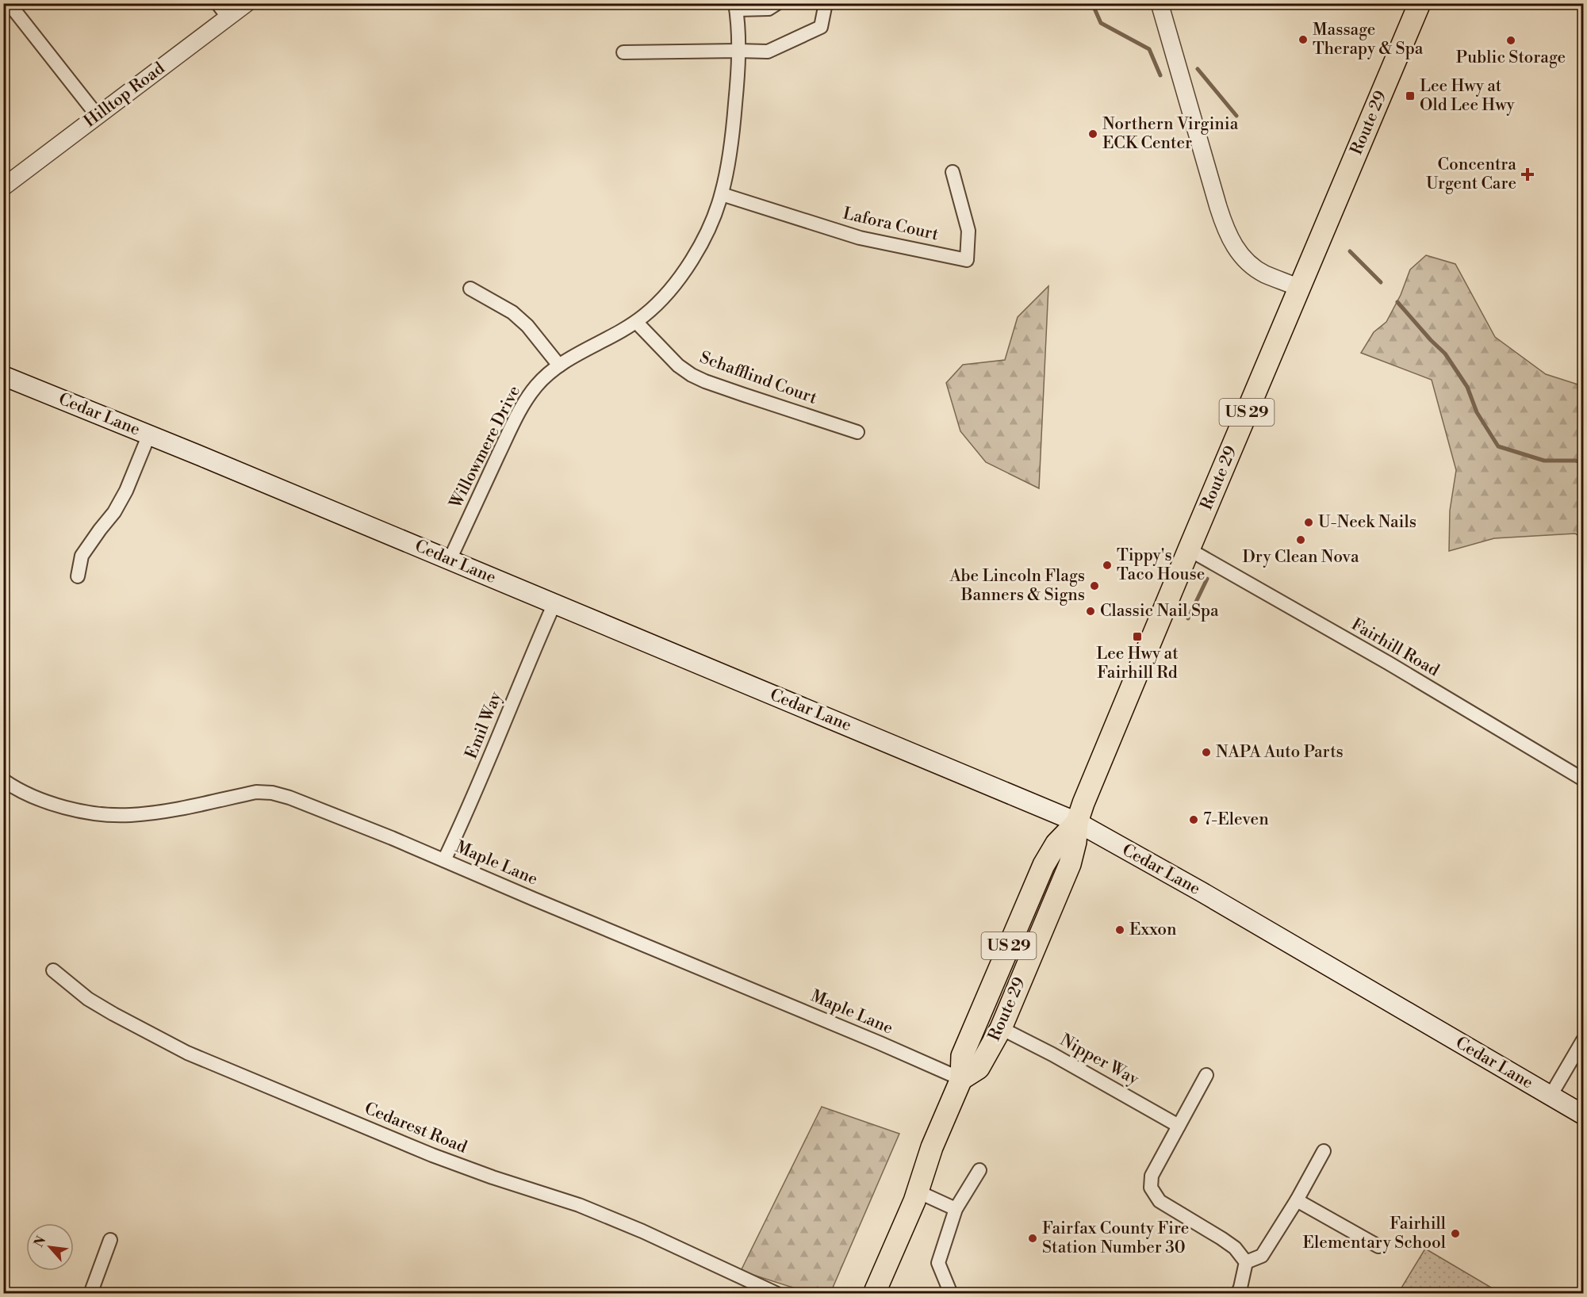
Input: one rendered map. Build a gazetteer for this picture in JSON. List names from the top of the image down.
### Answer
{
  "streets": {
    "main road": ["Route 29", "US 29", "Cedar Lane"],
    "street": [
      "Hilltop Road",
      "Lafora Court",
      "Schafflind Court",
      "Willowmere Drive",
      "Fairhill Road",
      "Emil Way",
      "Maple Lane",
      "Nipper Way",
      "Cedarest Road"
    ]
  },
  "crossings": [
    ["Route 29", "Cedar Lane"],
    ["Route 29", "Fairhill Road"],
    ["Route 29", "Maple Lane"],
    ["Route 29", "Nipper Way"],
    ["Lafora Court", "Willowmere Drive"],
    ["Schafflind Court", "Willowmere Drive"],
    ["Cedar Lane", "Willowmere Drive"],
    ["Cedar Lane", "Emil Way"],
    ["Emil Way", "Maple Lane"]
  ],
  "places": {
    "other": [
      "Massage Therapy & Spa",
      "Public Storage",
      "Northern Virginia ECK Center",
      "U-Neek Nails",
      "Dry Clean Nova",
      "Tippy's Taco House",
      "Abe Lincoln Flags Banners & Signs",
      "Classic Nail Spa",
      "NAPA Auto Parts",
      "7-Eleven",
      "Exxon",
      "Fairhill Elementary School",
      "Fairfax County Fire Station Number 30"
    ],
    "transit": ["Lee Hwy at Old Lee Hwy", "Lee Hwy at Fairhill Rd"],
    "health": ["Concentra Urgent Care"]
  },
  "north": "top left"
}
